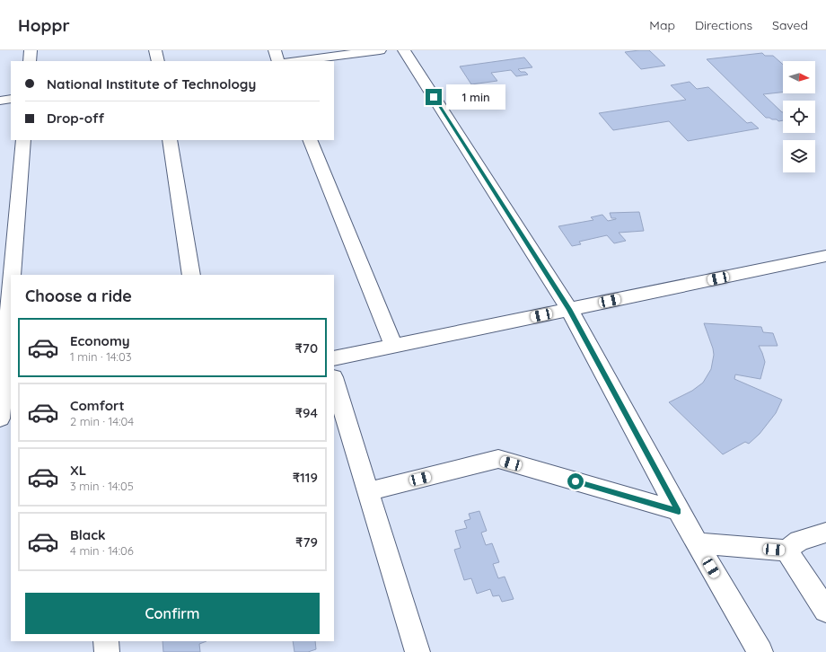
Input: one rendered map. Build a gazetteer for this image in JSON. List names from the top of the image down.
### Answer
{
  "north": "right",
  "page": {
    "header": "Hoppr",
    "nav": ["Map", "Directions", "Saved"],
    "banner": ["National Institute of Technology", "Drop-off"],
    "bubble": "1 min",
    "heading": "Choose a ride",
    "list": [
      {
        "name": "Economy",
        "note": "1 min · 14:03",
        "value": "₹70"
      },
      {
        "name": "Comfort",
        "note": "2 min · 14:04",
        "value": "₹94"
      },
      {
        "name": "XL",
        "note": "3 min · 14:05",
        "value": "₹119"
      },
      {
        "name": "Black",
        "note": "4 min · 14:06",
        "value": "₹79"
      }
    ],
    "buttons": "Confirm"
  }
}
